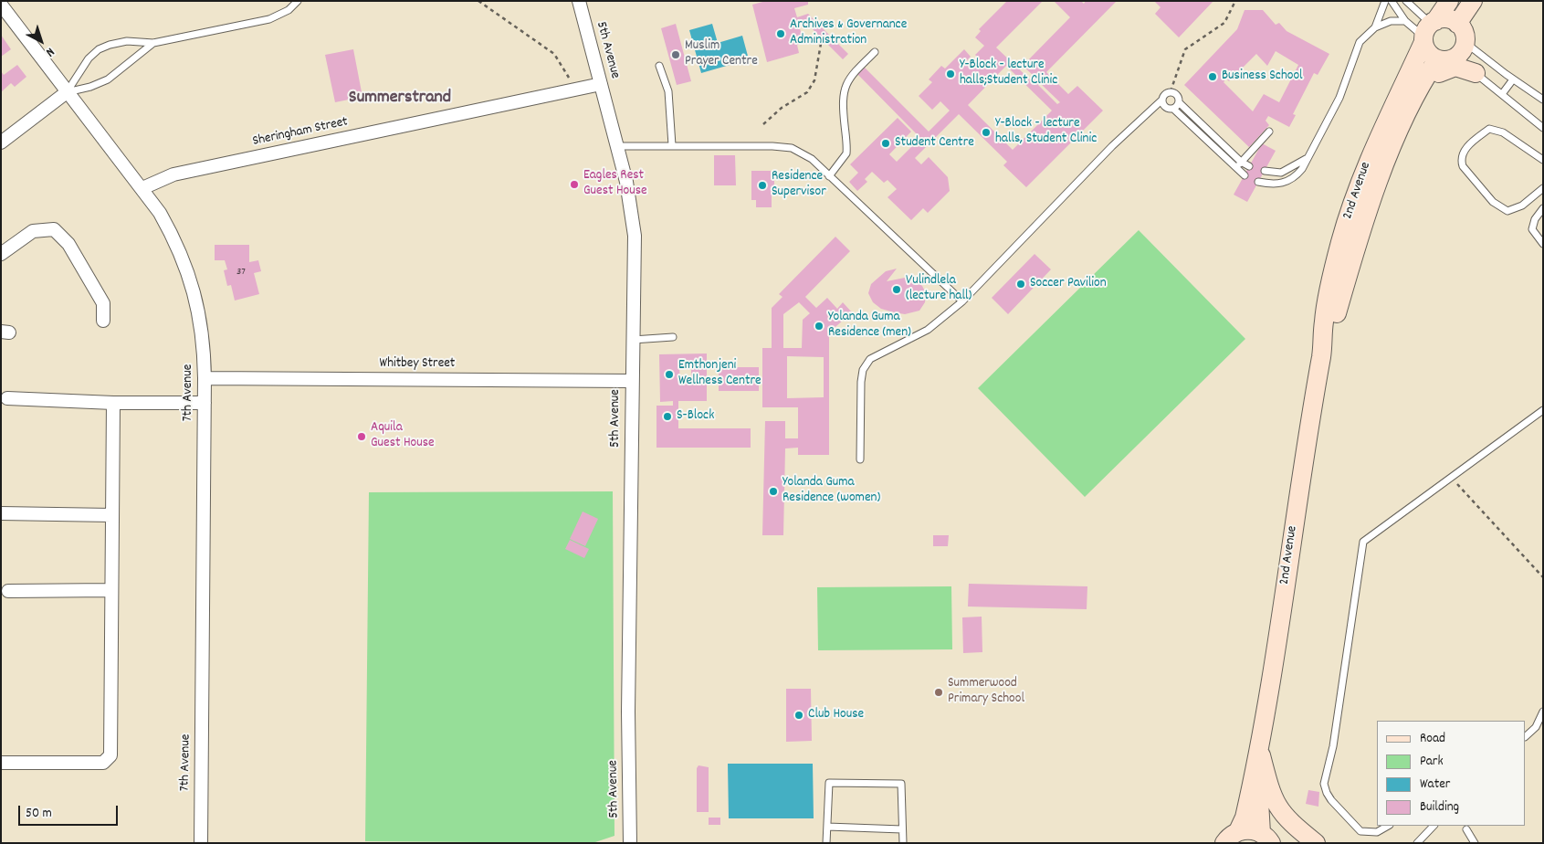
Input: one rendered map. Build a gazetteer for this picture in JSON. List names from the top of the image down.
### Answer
{
  "streets": {
    "street": [
      "5th Avenue",
      "Sheringham Street",
      "2nd Avenue",
      "Whitbey Street",
      "7th Avenue"
    ]
  },
  "crossings": [
    ["5th Avenue", "Sheringham Street"],
    ["5th Avenue", "Whitbey Street"],
    ["Sheringham Street", "7th Avenue"],
    ["Whitbey Street", "7th Avenue"]
  ],
  "districts": ["Summerstrand"],
  "places": [
    "Archives & Governance Administration",
    "Muslim Prayer Centre",
    "Y-Block - lecture halls;Student Clinic",
    "Business School",
    "Y-Block - lecture halls, Student Clinic",
    "Student Centre",
    "Eagles Rest Guest House",
    "Residence Supervisor",
    "Soccer Pavilion",
    "Vulindlela (lecture hall)",
    "Yolanda Guma Residence (men)",
    "Emthonjeni Wellness Centre",
    "S-Block",
    "Aquila Guest House",
    "Yolanda Guma Residence (women)",
    "Summerwood Primary School",
    "Club House"
  ],
  "house_numbers": ["37"],
  "legend": [
    "Road",
    "Park",
    "Water",
    "Building"
  ],
  "scale_bar": "50 m",
  "north": "bottom right"
}
